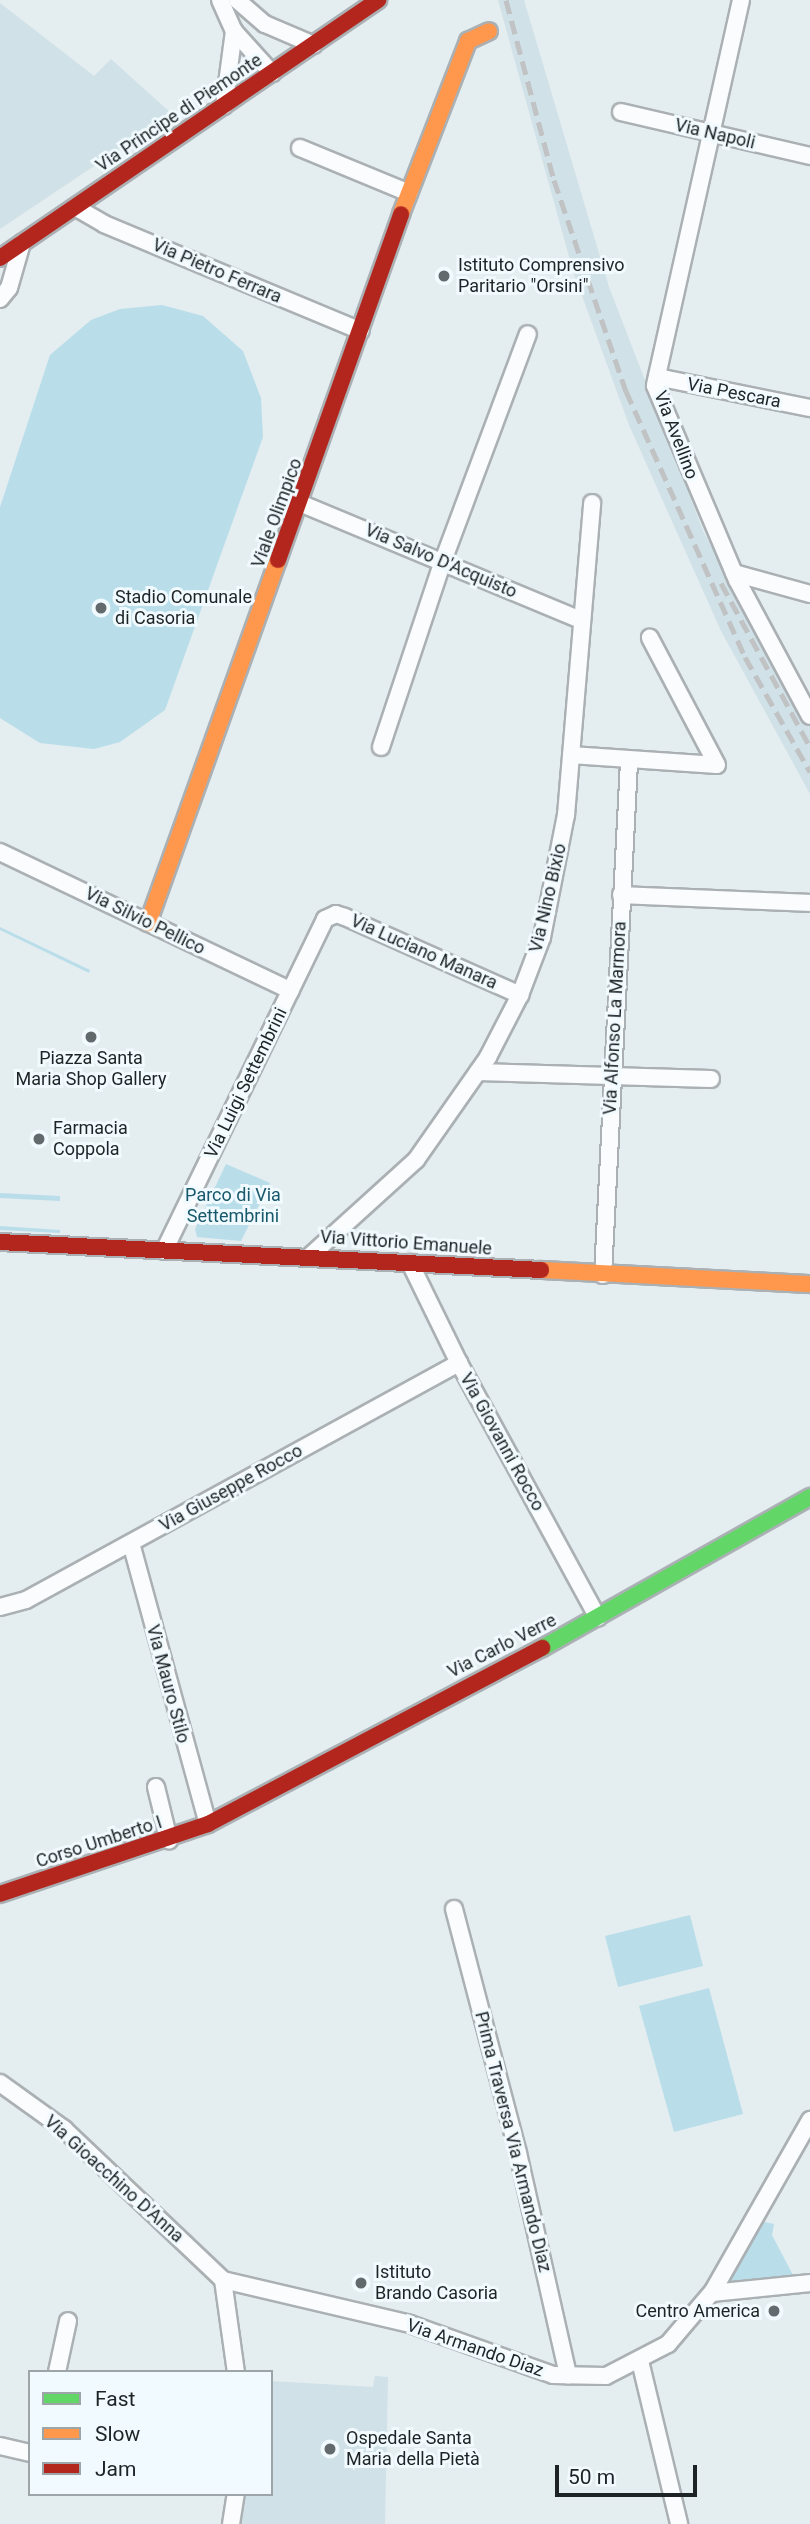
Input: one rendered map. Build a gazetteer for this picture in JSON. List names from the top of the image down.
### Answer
{
  "streets": {
    "street": [
      "Via Principe di Piemonte",
      "Via Napoli",
      "Via Pietro Ferrara",
      "Via Pescara",
      "Via Avellino",
      "Viale Olimpico",
      "Via Salvo D'Acquisto",
      "Via Nino Bixio",
      "Via Silvio Pellico",
      "Via Luciano Manara",
      "Via Alfonso La Marmora",
      "Via Luigi Settembrini",
      "Via Vittorio Emanuele",
      "Via Giovanni Rocco",
      "Via Giuseppe Rocco",
      "Via Carlo Verre",
      "Via Mauro Stilo",
      "Corso Umberto I",
      "Prima Traversa Via Armando Diaz",
      "Via Gioacchino D'Anna",
      "Via Armando Diaz"
    ]
  },
  "crossings": [
    ["Via Principe di Piemonte", "Via Pietro Ferrara"],
    ["Via Napoli", "Via Avellino"],
    ["Via Pietro Ferrara", "Viale Olimpico"],
    ["Via Pescara", "Via Avellino"],
    ["Viale Olimpico", "Via Salvo D'Acquisto"],
    ["Viale Olimpico", "Via Silvio Pellico"],
    ["Via Salvo D'Acquisto", "Via Nino Bixio"],
    ["Via Nino Bixio", "Via Luciano Manara"],
    ["Via Nino Bixio", "Via Vittorio Emanuele"],
    ["Via Silvio Pellico", "Via Luciano Manara"],
    ["Via Silvio Pellico", "Via Luigi Settembrini"],
    ["Via Luciano Manara", "Via Luigi Settembrini"],
    ["Via Alfonso La Marmora", "Via Vittorio Emanuele"],
    ["Via Luigi Settembrini", "Via Vittorio Emanuele"],
    ["Via Vittorio Emanuele", "Via Giovanni Rocco"],
    ["Via Giovanni Rocco", "Via Giuseppe Rocco"],
    ["Via Giovanni Rocco", "Via Carlo Verre"],
    ["Via Giuseppe Rocco", "Via Mauro Stilo"],
    ["Via Carlo Verre", "Via Mauro Stilo"],
    ["Via Carlo Verre", "Corso Umberto I"],
    ["Via Mauro Stilo", "Corso Umberto I"],
    ["Prima Traversa Via Armando Diaz", "Via Armando Diaz"],
    ["Via Gioacchino D'Anna", "Via Armando Diaz"]
  ],
  "parks": ["Parco di Via Settembrini"],
  "places": [
    "Istituto Comprensivo Paritario \"Orsini\"",
    "Stadio Comunale di Casoria",
    "Piazza Santa Maria Shop Gallery",
    "Farmacia Coppola",
    "Istituto Brando Casoria",
    "Centro America",
    "Ospedale Santa Maria della Pietà"
  ],
  "legend": ["Fast", "Slow", "Jam"],
  "scale_bar": "50 m"
}
